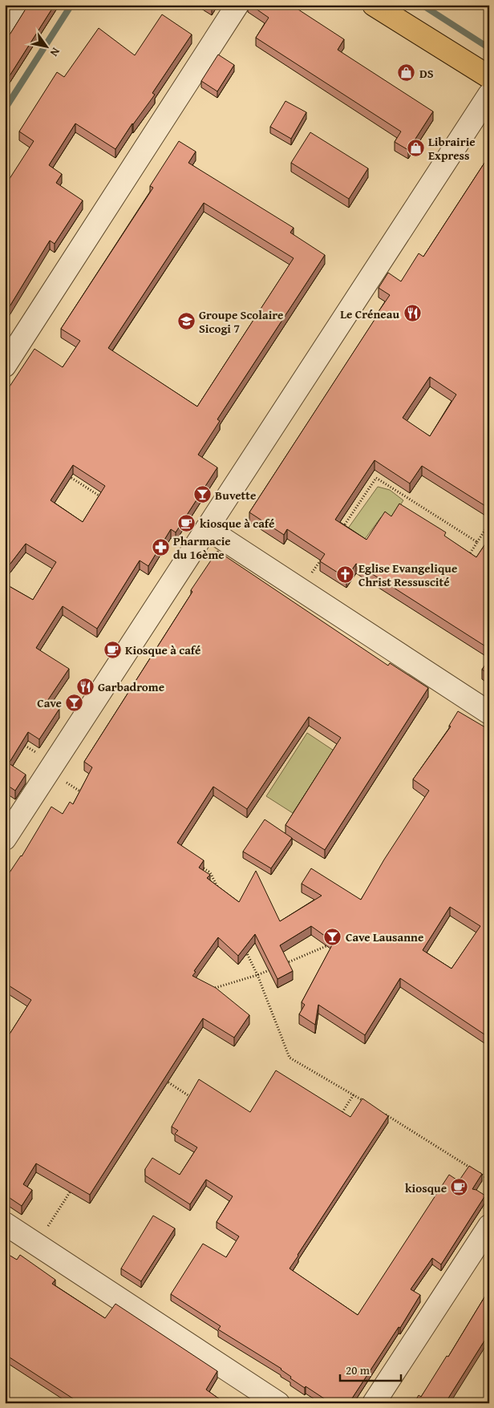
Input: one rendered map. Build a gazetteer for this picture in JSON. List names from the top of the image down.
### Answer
{
  "places": {
    "shop": ["DS", "Librairie Express"],
    "restaurant": ["Le Créneau", "Garbadrome"],
    "school or university": ["Groupe Scolaire Sicogi 7"],
    "bar": ["Buvette", "Cave", "Cave Lausanne"],
    "cafe": ["kiosque à café", "Kiosque à café", "kiosque"],
    "pharmacy": ["Pharmacie du 16ème"],
    "church": ["Eglise Evangelique Christ Ressuscité"]
  },
  "scale_bar": "20 m",
  "north": "bottom right"
}
